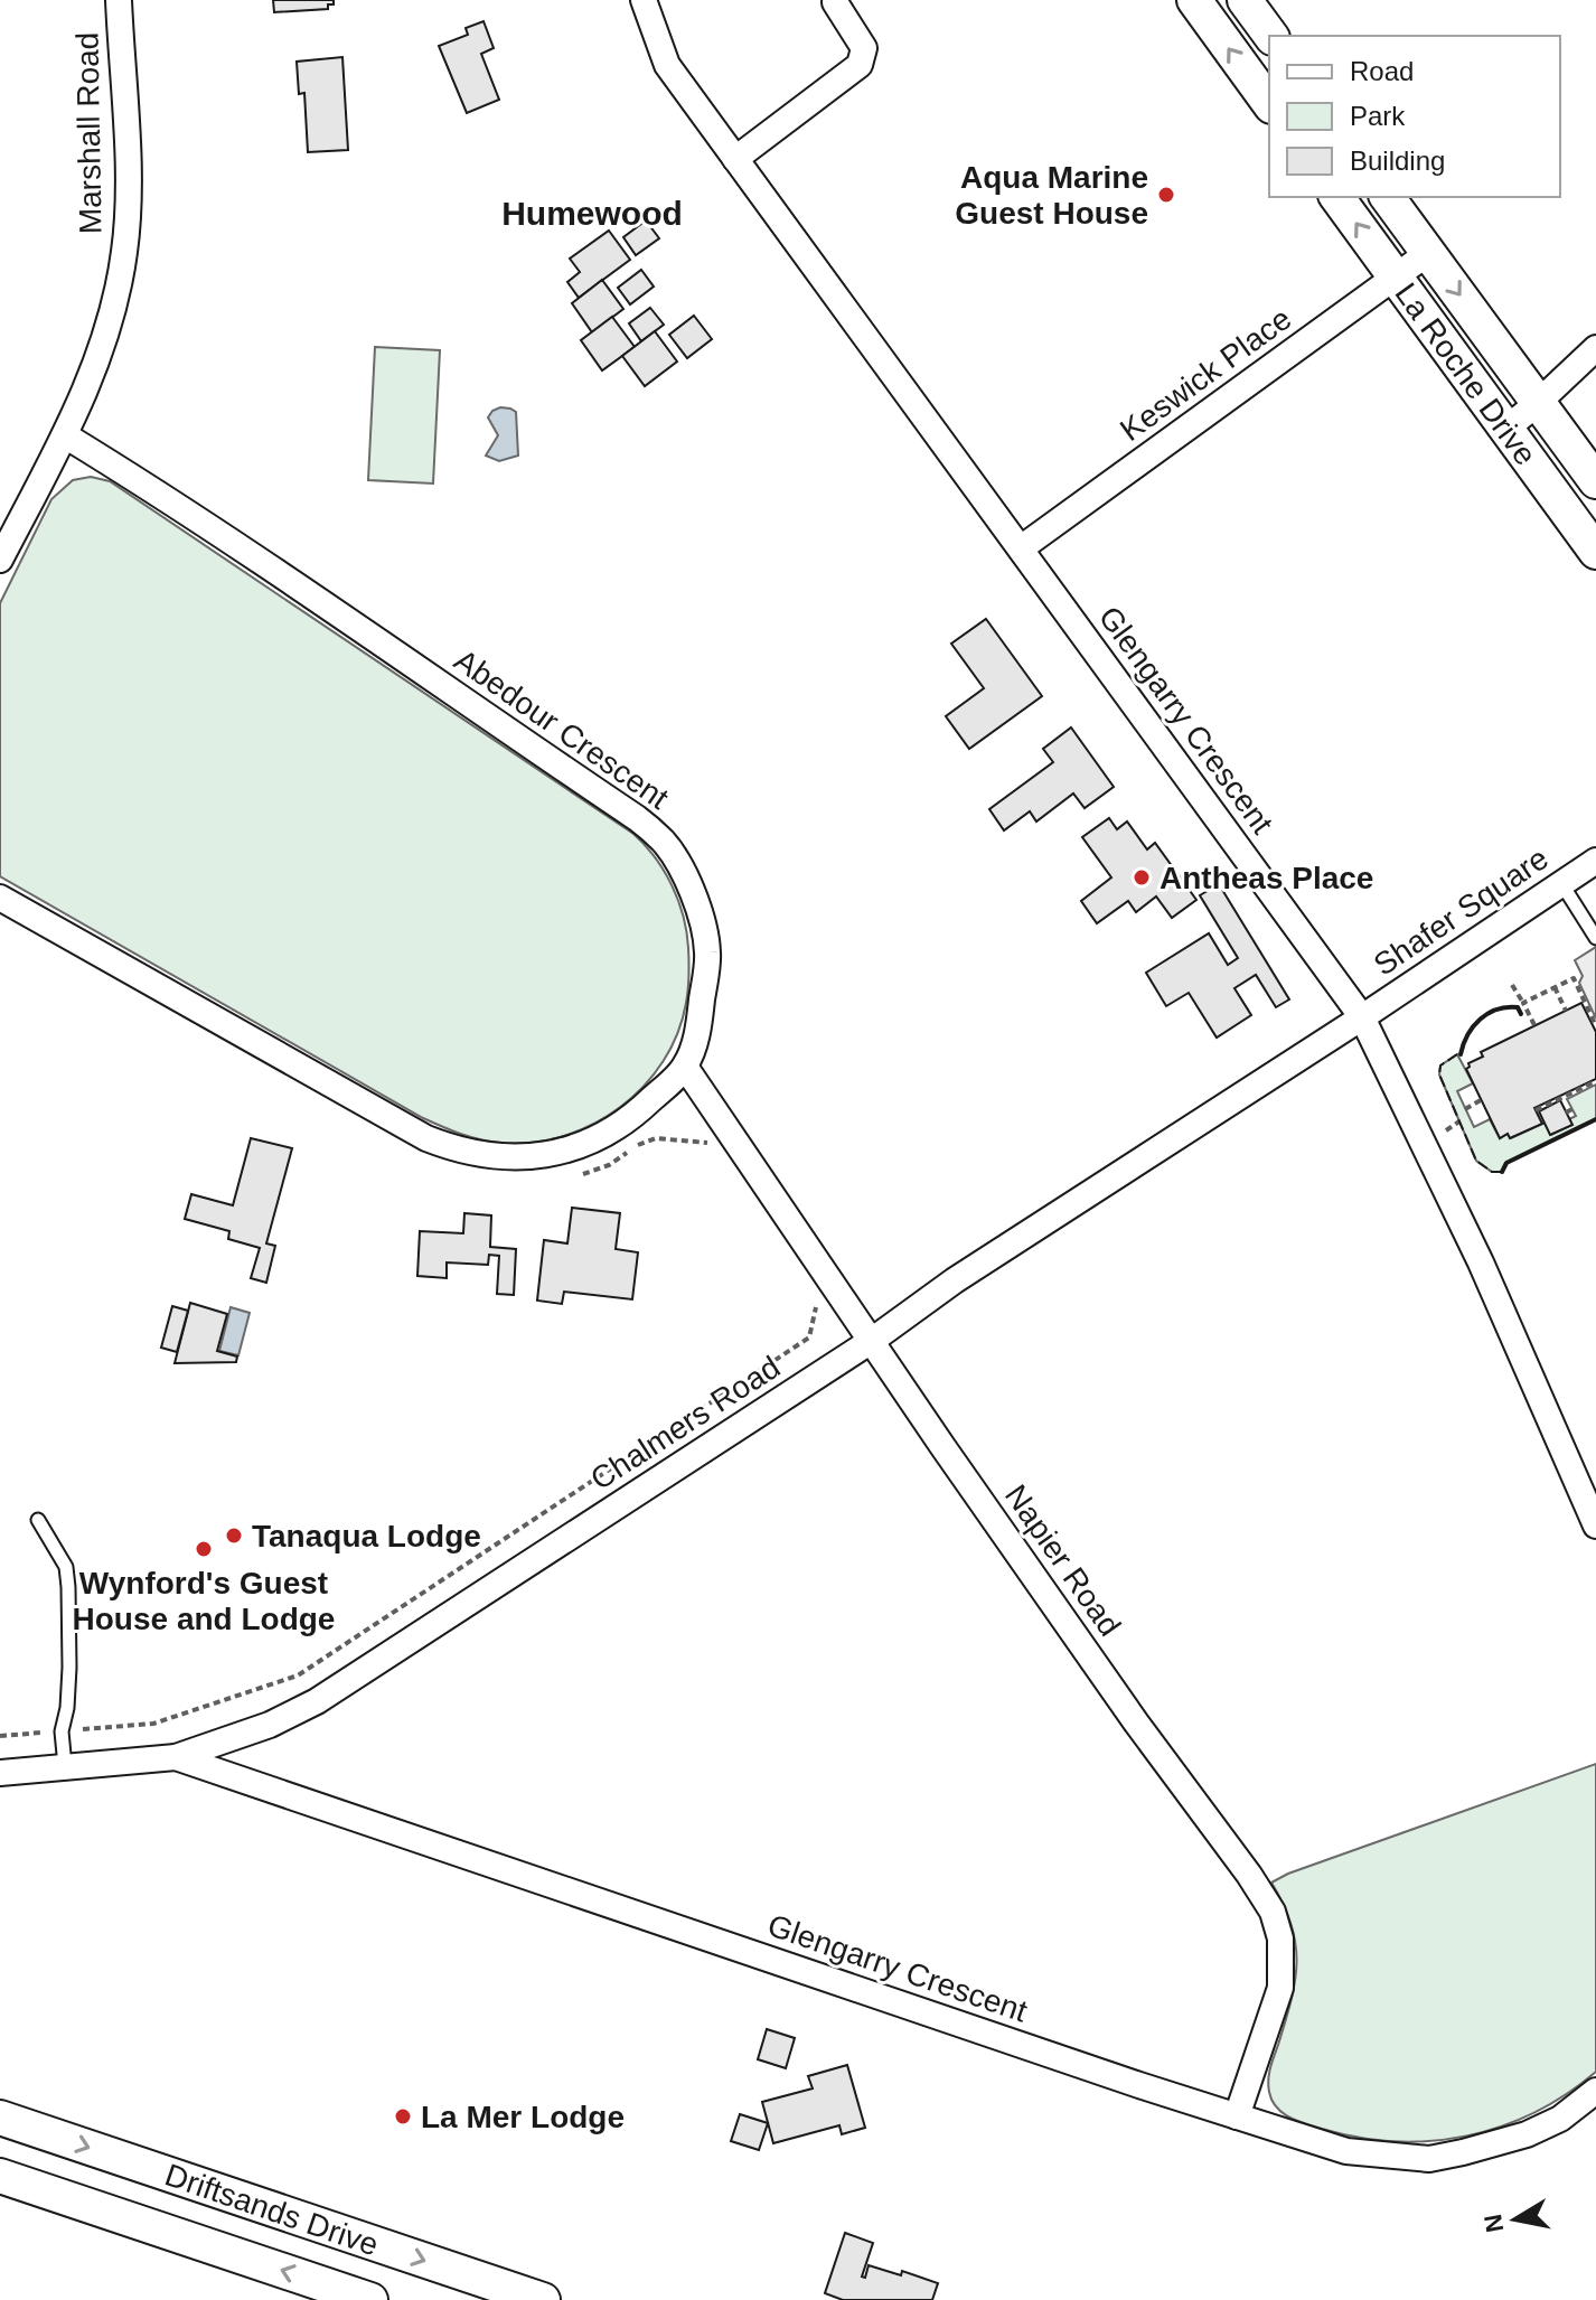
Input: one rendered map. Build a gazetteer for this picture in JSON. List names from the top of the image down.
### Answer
{
  "streets": {
    "main road": ["La Roche Drive", "Driftsands Drive"],
    "street": [
      "Marshall Road",
      "Keswick Place",
      "Glengarry Crescent",
      "Abedour Crescent",
      "Shafer Square",
      "Chalmers Road",
      "Napier Road"
    ]
  },
  "crossings": [
    ["Marshall Road", "Abedour Crescent"],
    ["Keswick Place", "La Roche Drive"],
    ["Keswick Place", "Glengarry Crescent"],
    ["Glengarry Crescent", "Shafer Square"],
    ["Glengarry Crescent", "Chalmers Road"],
    ["Glengarry Crescent", "Napier Road"],
    ["Abedour Crescent", "Napier Road"],
    ["Shafer Square", "Chalmers Road"],
    ["Chalmers Road", "Napier Road"]
  ],
  "districts": ["Humewood"],
  "places": [
    "Aqua Marine Guest House",
    "Antheas Place",
    "Tanaqua Lodge",
    "Wynford's Guest House and Lodge",
    "La Mer Lodge"
  ],
  "legend": ["Road", "Park", "Building"],
  "north": "left"
}
